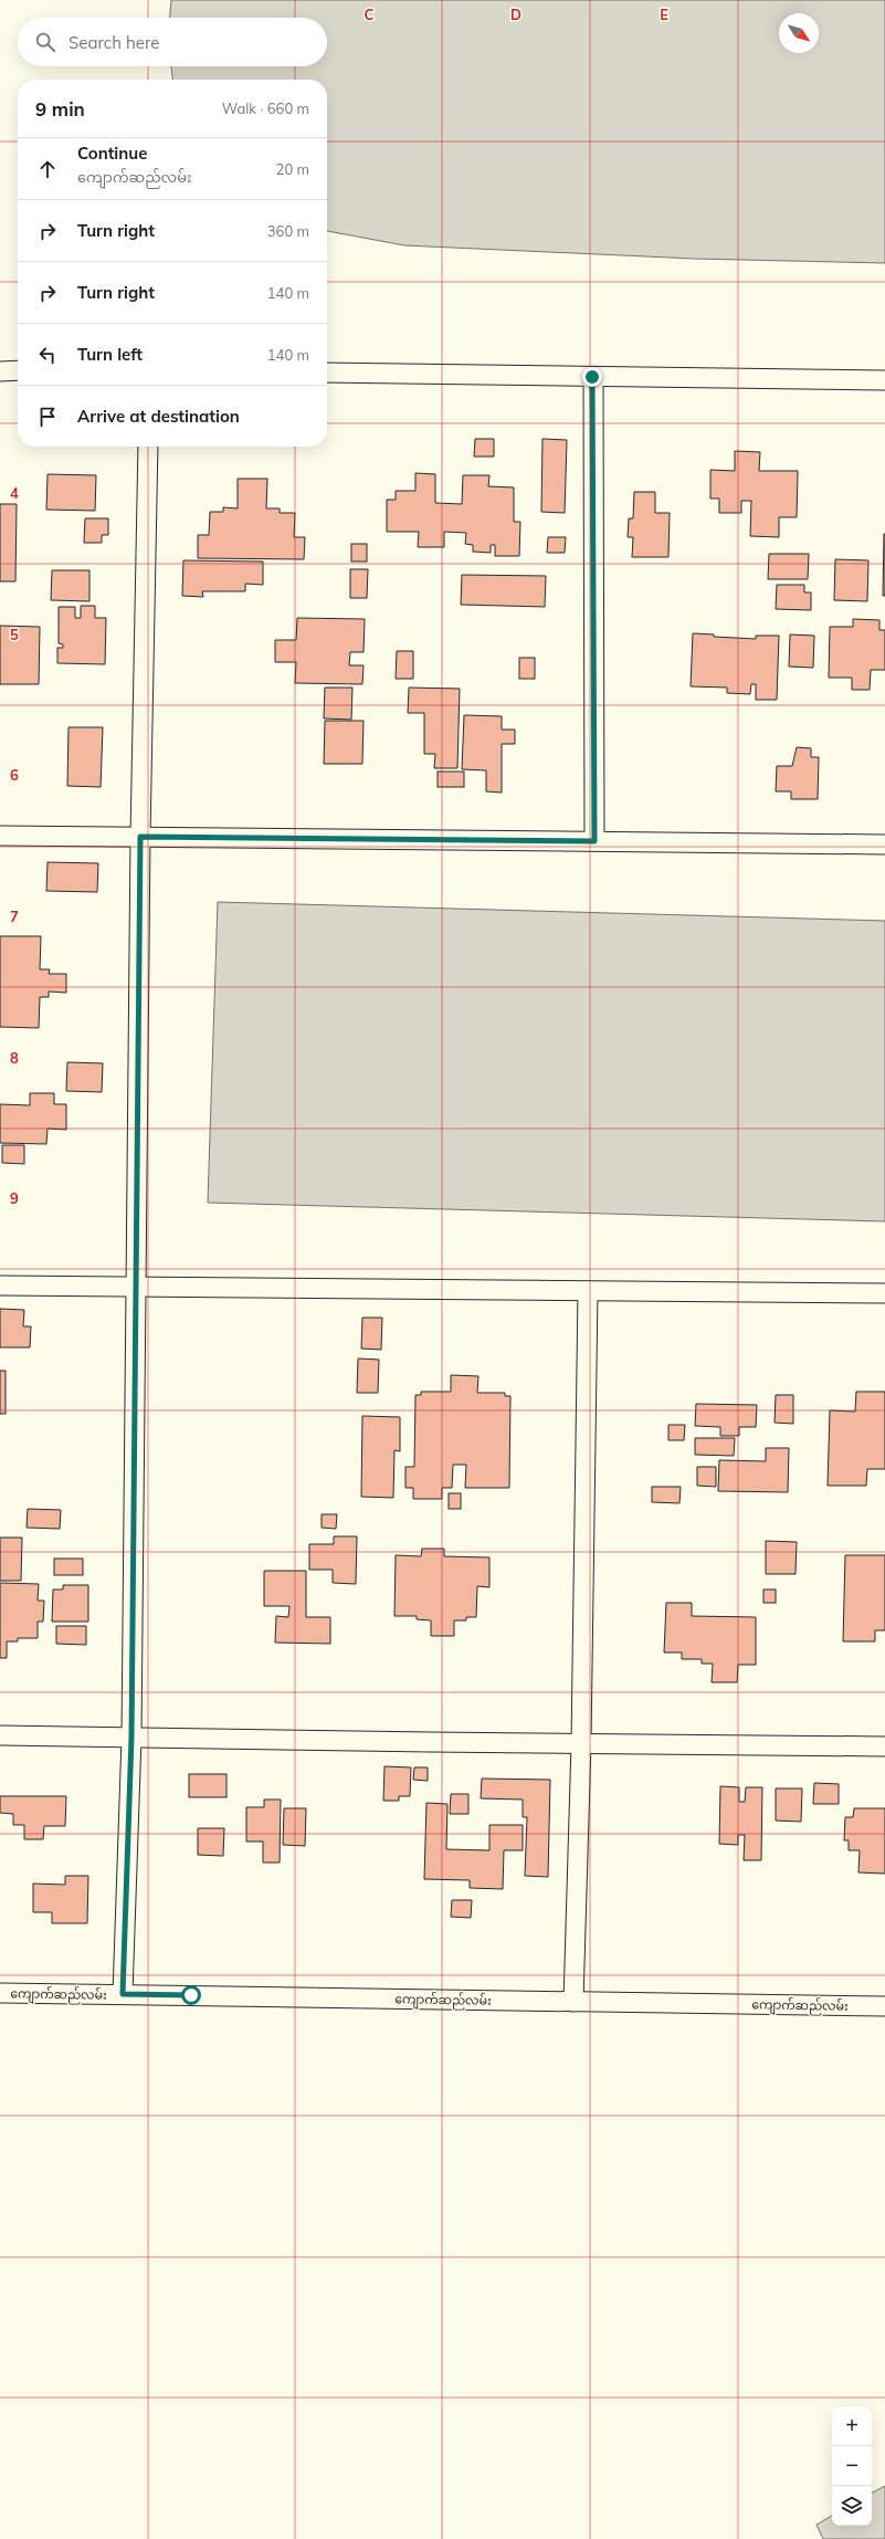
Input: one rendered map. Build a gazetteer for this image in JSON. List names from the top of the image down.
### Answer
{
  "streets": {
    "street": ["ကျောက်ဆည်လမ်း"]
  },
  "north": "bottom right",
  "page": {
    "search": "Search here",
    "heading": ["9 min", "Walk · 660 m"],
    "list": [
      ["Continue", "ကျောက်ဆည်လမ်း", "20 m"],
      ["Turn right", "360 m"],
      ["Turn right", "140 m"],
      ["Turn left", "140 m"],
      "Arrive at destination"
    ],
    "map_buttons": ["+", "−"]
  },
  "grid": {
    "columns": ["C", "D", "E"],
    "rows": [
      "4",
      "5",
      "6",
      "7",
      "8",
      "9"
    ]
  }
}
